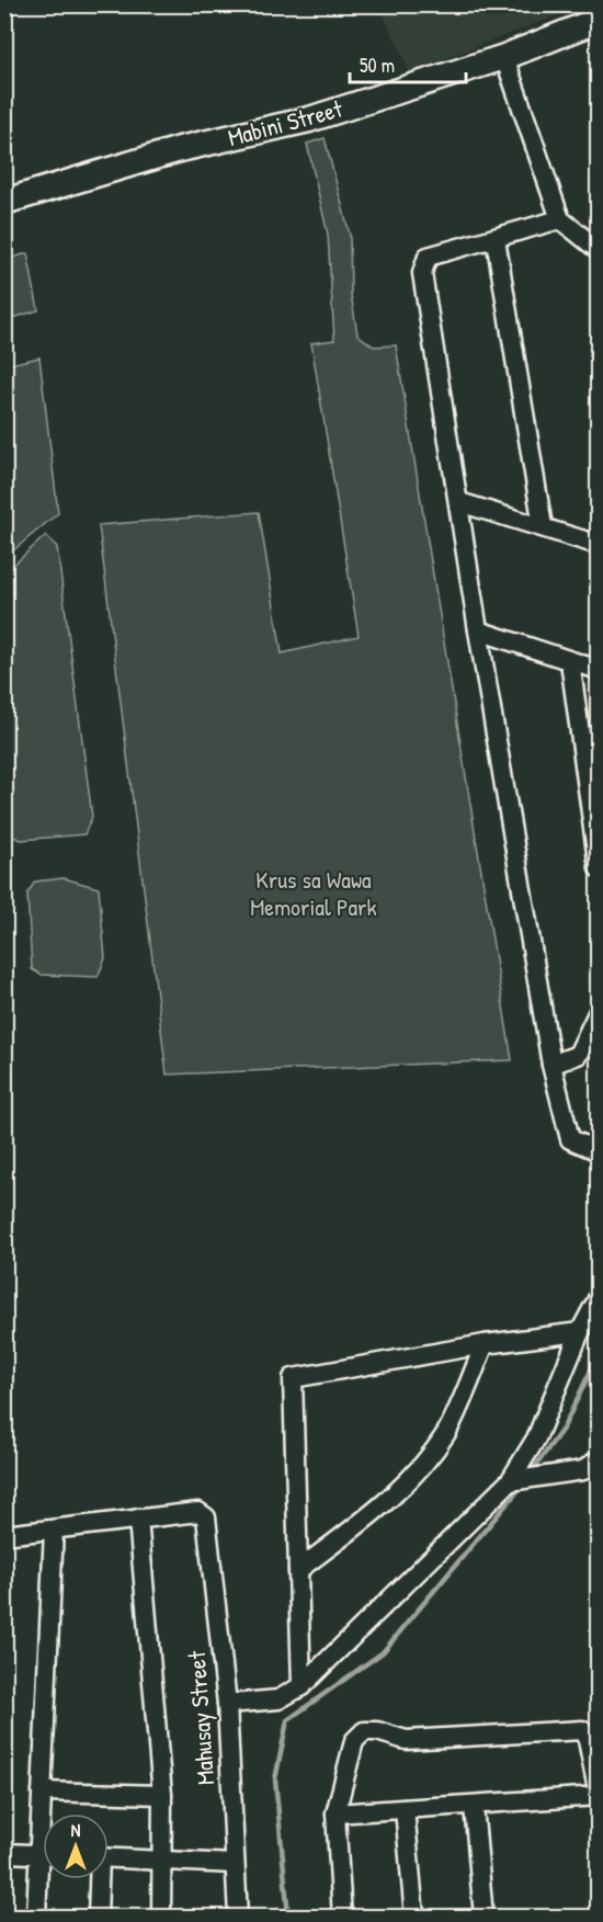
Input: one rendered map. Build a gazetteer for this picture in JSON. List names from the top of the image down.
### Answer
{
  "streets": {
    "main road": ["Mabini Street"],
    "street": ["Mahusay Street"]
  },
  "parks": ["Krus sa Wawa Memorial Park"],
  "scale_bar": "50 m",
  "north": "top"
}
